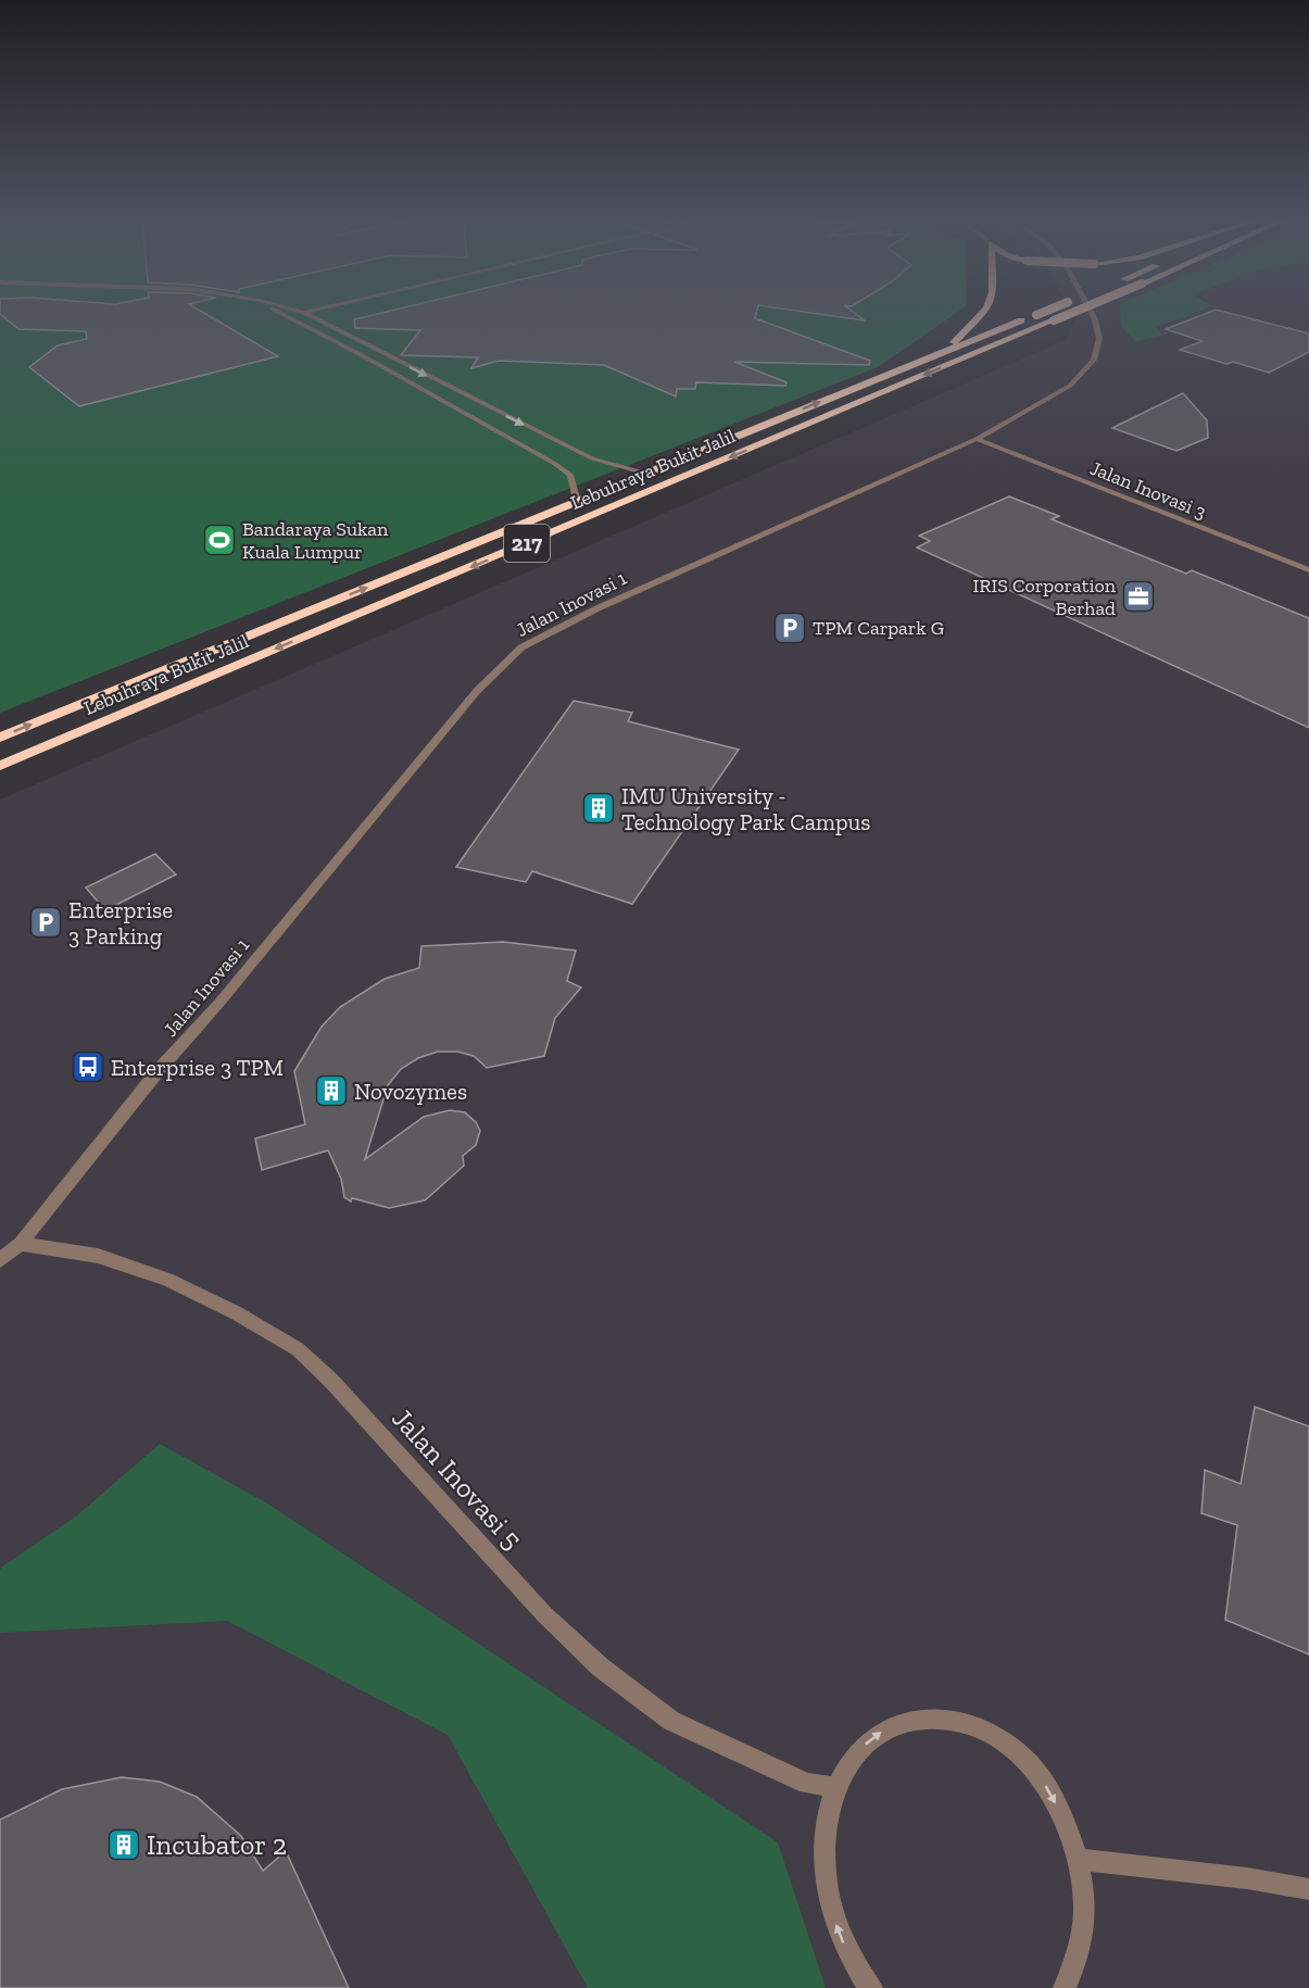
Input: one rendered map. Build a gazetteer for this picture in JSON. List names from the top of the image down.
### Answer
{
  "streets": {
    "highway": ["Lebuhraya Bukit Jalil", "217"],
    "street": ["Jalan Inovasi 3", "Jalan Inovasi 1", "Jalan Inovasi 5"]
  },
  "crossings": [
    ["Jalan Inovasi 3", "Jalan Inovasi 1"],
    ["Jalan Inovasi 1", "Jalan Inovasi 5"]
  ],
  "places": {
    "sports": ["Bandaraya Sukan Kuala Lumpur"],
    "office": ["IRIS Corporation Berhad"],
    "parking": ["TPM Carpark G", "Enterprise 3 Parking"],
    "building": ["IMU University - Technology Park Campus", "Novozymes", "Incubator 2"],
    "bus stop": ["Enterprise 3 TPM"]
  }
}
